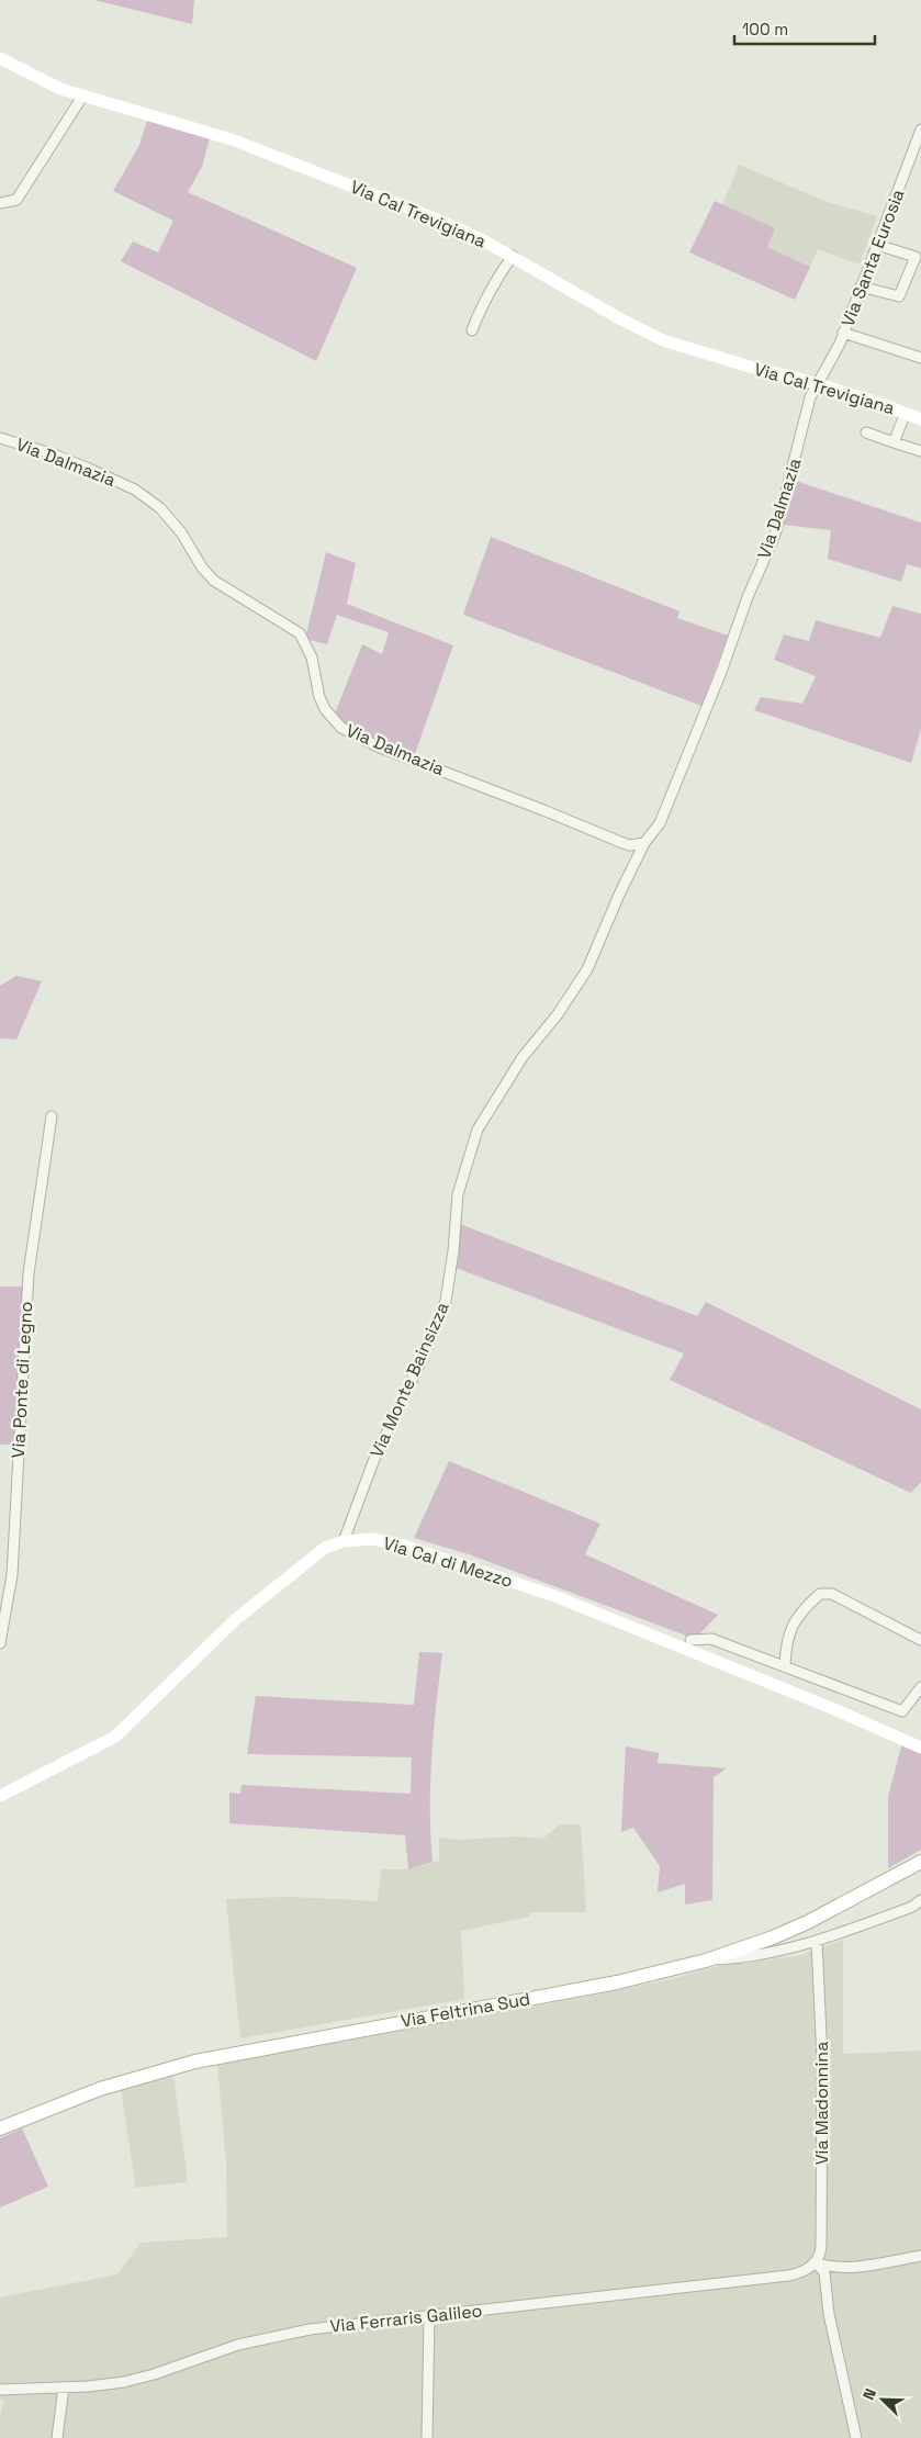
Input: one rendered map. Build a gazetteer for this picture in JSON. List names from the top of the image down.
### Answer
{
  "streets": {
    "main road": ["Via Feltrina Sud"],
    "street": [
      "Via Cal Trevigiana",
      "Via Santa Eurosia",
      "Via Dalmazia",
      "Via Ponte di Legno",
      "Via Monte Bainsizza",
      "Via Cal di Mezzo",
      "Via Madonnina",
      "Via Ferraris Galileo"
    ]
  },
  "crossings": [
    ["Via Cal Trevigiana", "Via Santa Eurosia"],
    ["Via Cal Trevigiana", "Via Dalmazia"],
    ["Via Santa Eurosia", "Via Dalmazia"],
    ["Via Dalmazia", "Via Monte Bainsizza"],
    ["Via Monte Bainsizza", "Via Cal di Mezzo"],
    ["Via Madonnina", "Via Ferraris Galileo"]
  ],
  "scale_bar": "100 m",
  "north": "top left"
}
